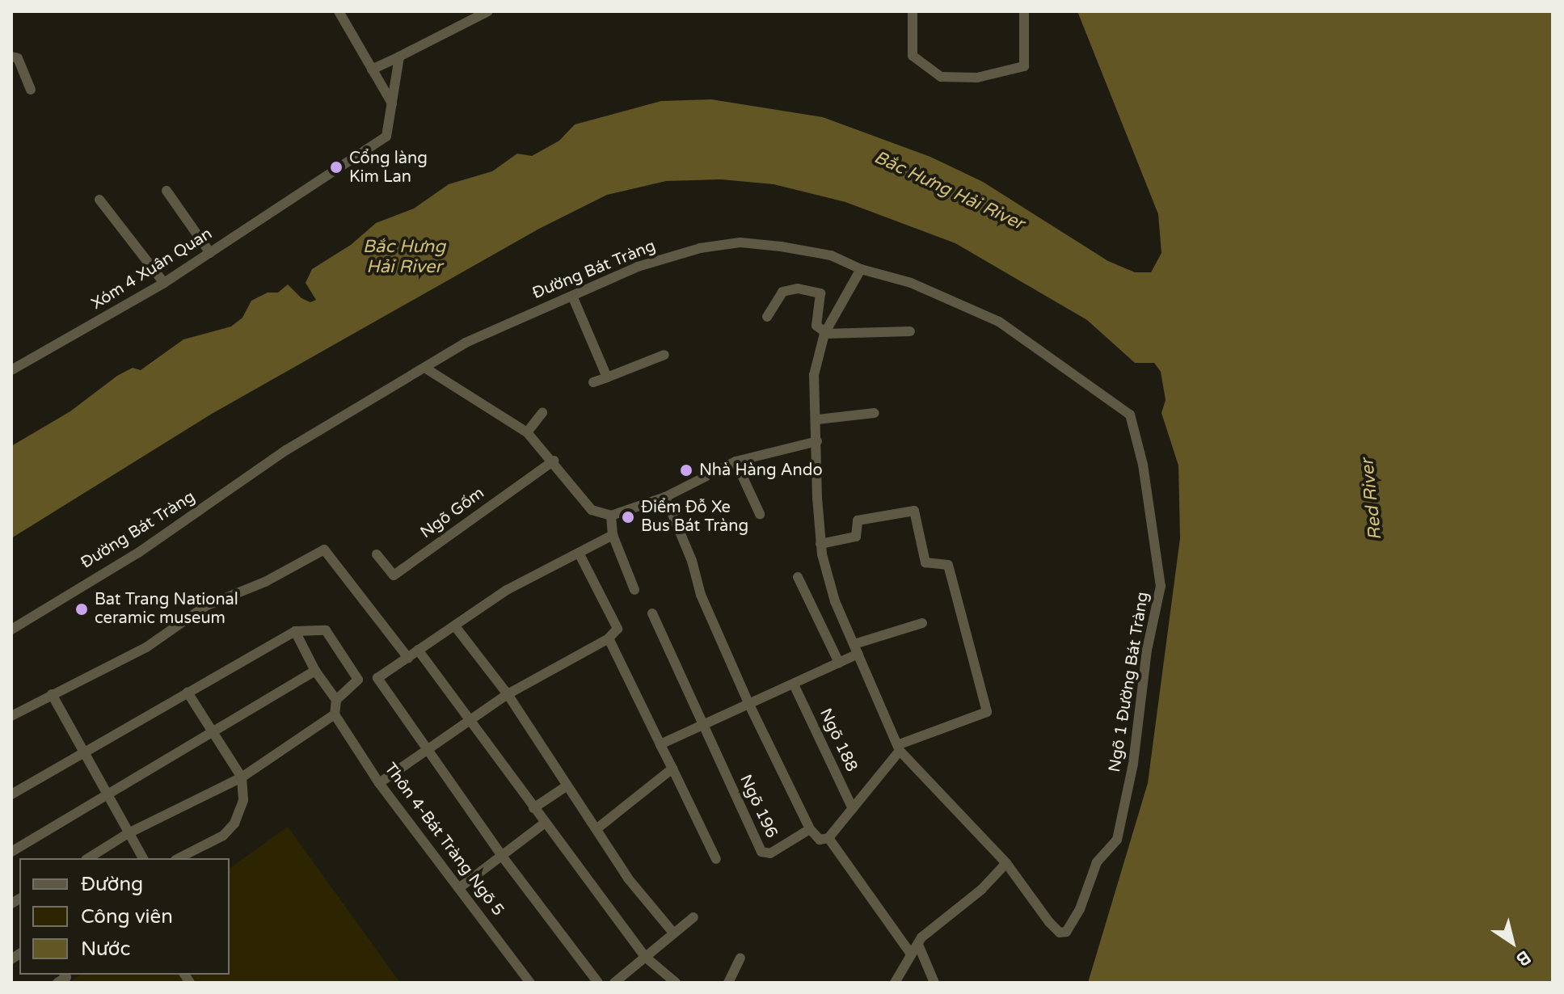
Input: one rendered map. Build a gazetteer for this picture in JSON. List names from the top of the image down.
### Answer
{
  "streets": {
    "street": [
      "Xóm 4 Xuân Quan",
      "Đường Bát Tràng",
      "Ngõ Gốm",
      "Ngõ 1 Đường Bát Tràng",
      "Ngõ 188",
      "Ngõ 196",
      "Thôn 4-Bát Tràng Ngõ 5"
    ]
  },
  "crossings": [
    ["Đường Bát Tràng", "Ngõ 1 Đường Bát Tràng"]
  ],
  "water": ["Bắc Hưng Hải River", "Red River"],
  "places": [
    "Cổng làng Kim Lan",
    "Nhà Hàng Ando",
    "Điểm Đỗ Xe Bus Bát Tràng",
    "Bat Trang National ceramic museum"
  ],
  "legend": ["Đường", "Công viên", "Nước"],
  "north": "bottom right"
}
